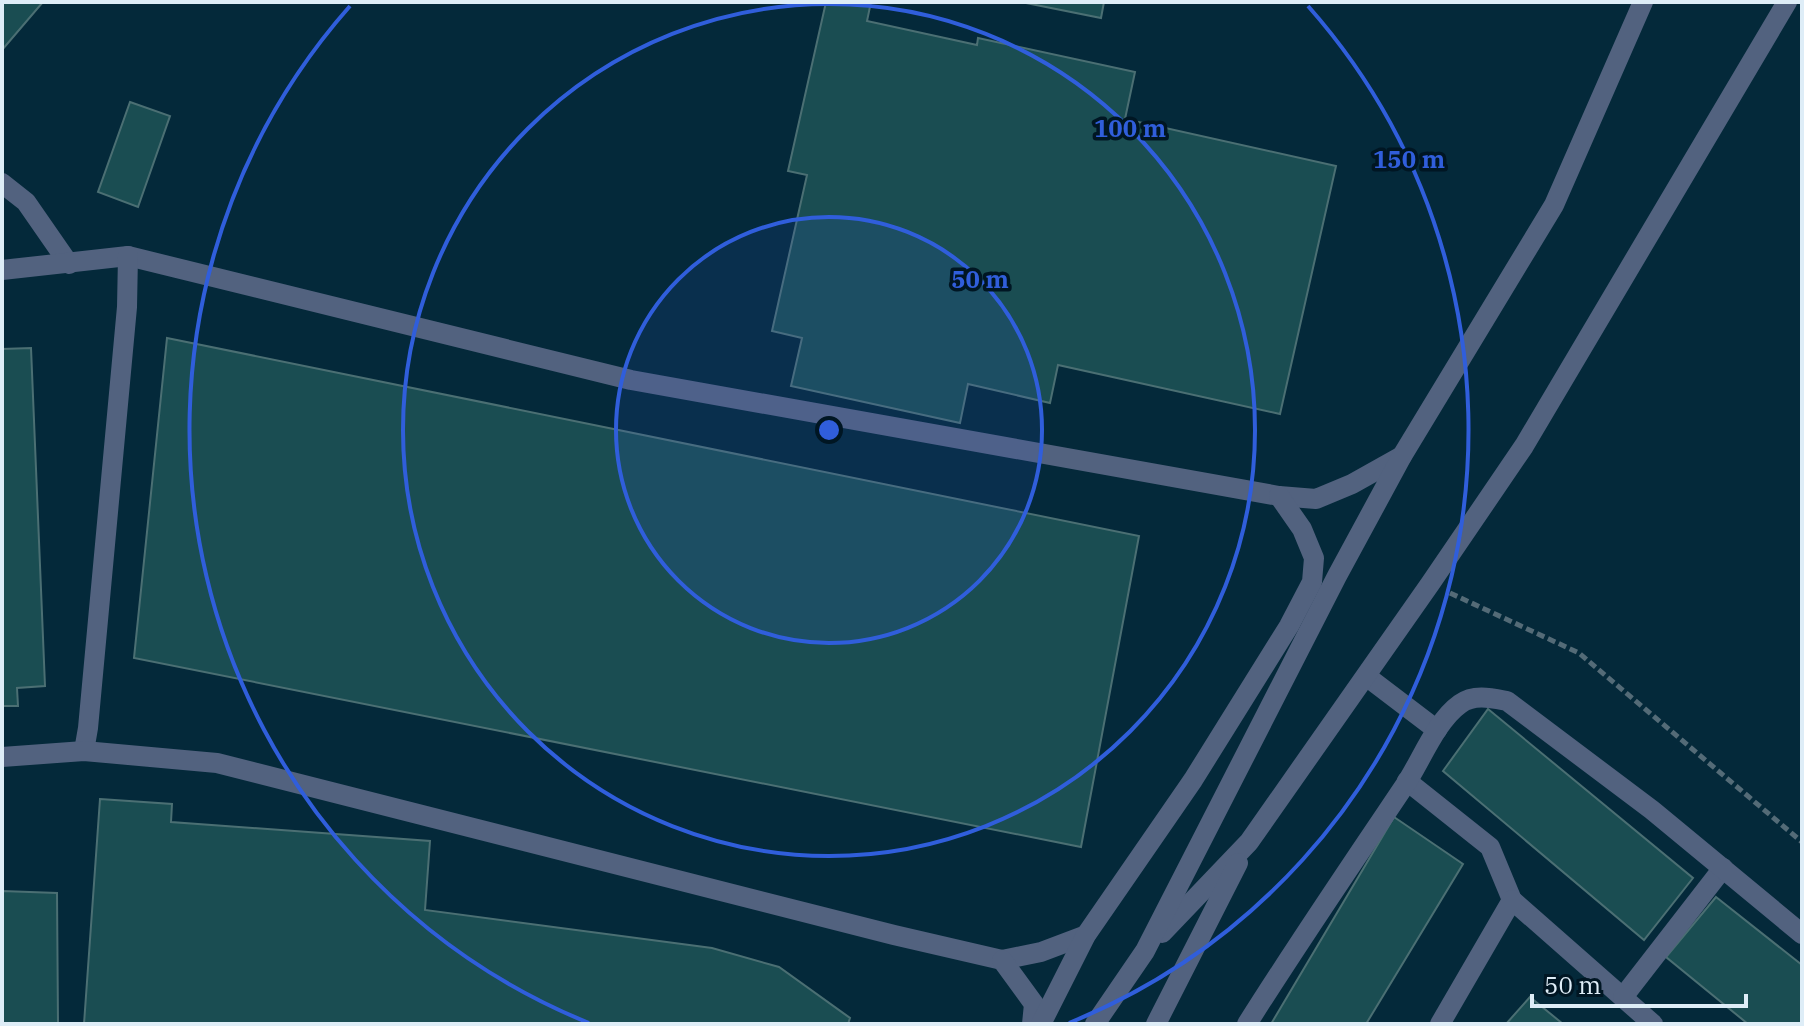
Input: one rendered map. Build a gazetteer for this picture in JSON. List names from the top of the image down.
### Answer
{
  "scale_bar": "50 m",
  "rings": ["100 m", "150 m", "50 m"]
}
